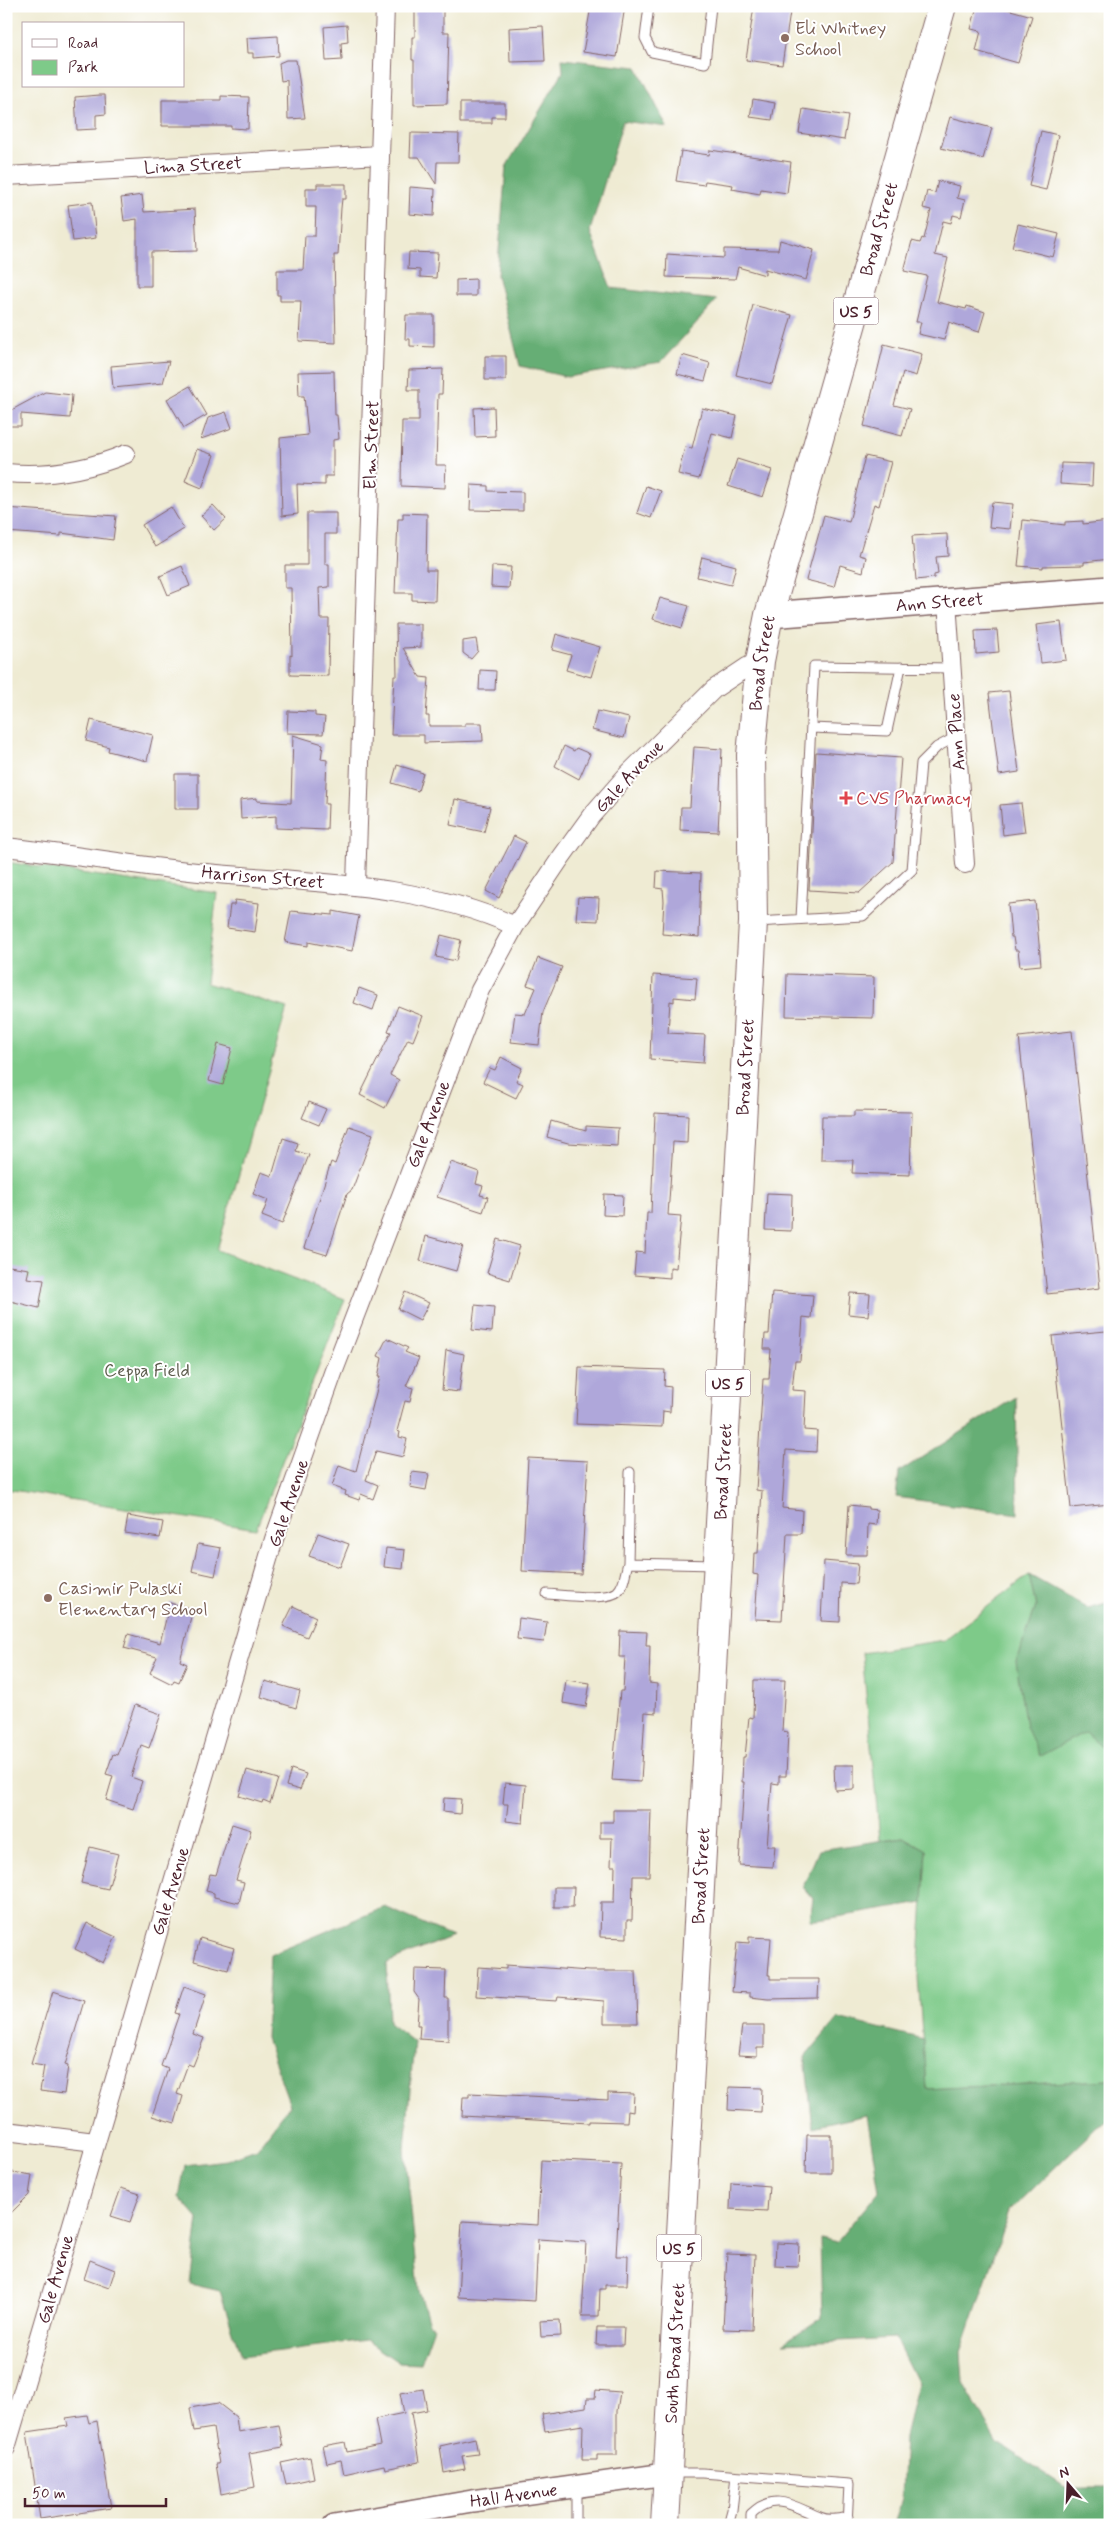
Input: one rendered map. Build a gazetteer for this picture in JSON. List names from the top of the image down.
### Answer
{
  "streets": {
    "main road": [
      "Broad Street",
      "US 5",
      "Ann Street",
      "South Broad Street"
    ],
    "street": [
      "Lima Street",
      "Elm Street",
      "Ann Place",
      "Gale Avenue",
      "Harrison Street",
      "Hall Avenue"
    ]
  },
  "crossings": [
    ["Lima Street", "Elm Street"],
    ["Broad Street", "Ann Street"],
    ["Broad Street", "Gale Avenue"],
    ["Broad Street", "South Broad Street"],
    ["Elm Street", "Harrison Street"],
    ["Ann Street", "Ann Place"],
    ["Gale Avenue", "Harrison Street"],
    ["South Broad Street", "Hall Avenue"]
  ],
  "parks": ["Ceppa Field"],
  "places": {
    "other": ["Eli Whitney School", "Casimir Pulaski Elementary School"],
    "health": ["CVS Pharmacy"]
  },
  "legend": ["Road", "Park"],
  "scale_bar": "50 m",
  "north": "top"
}
